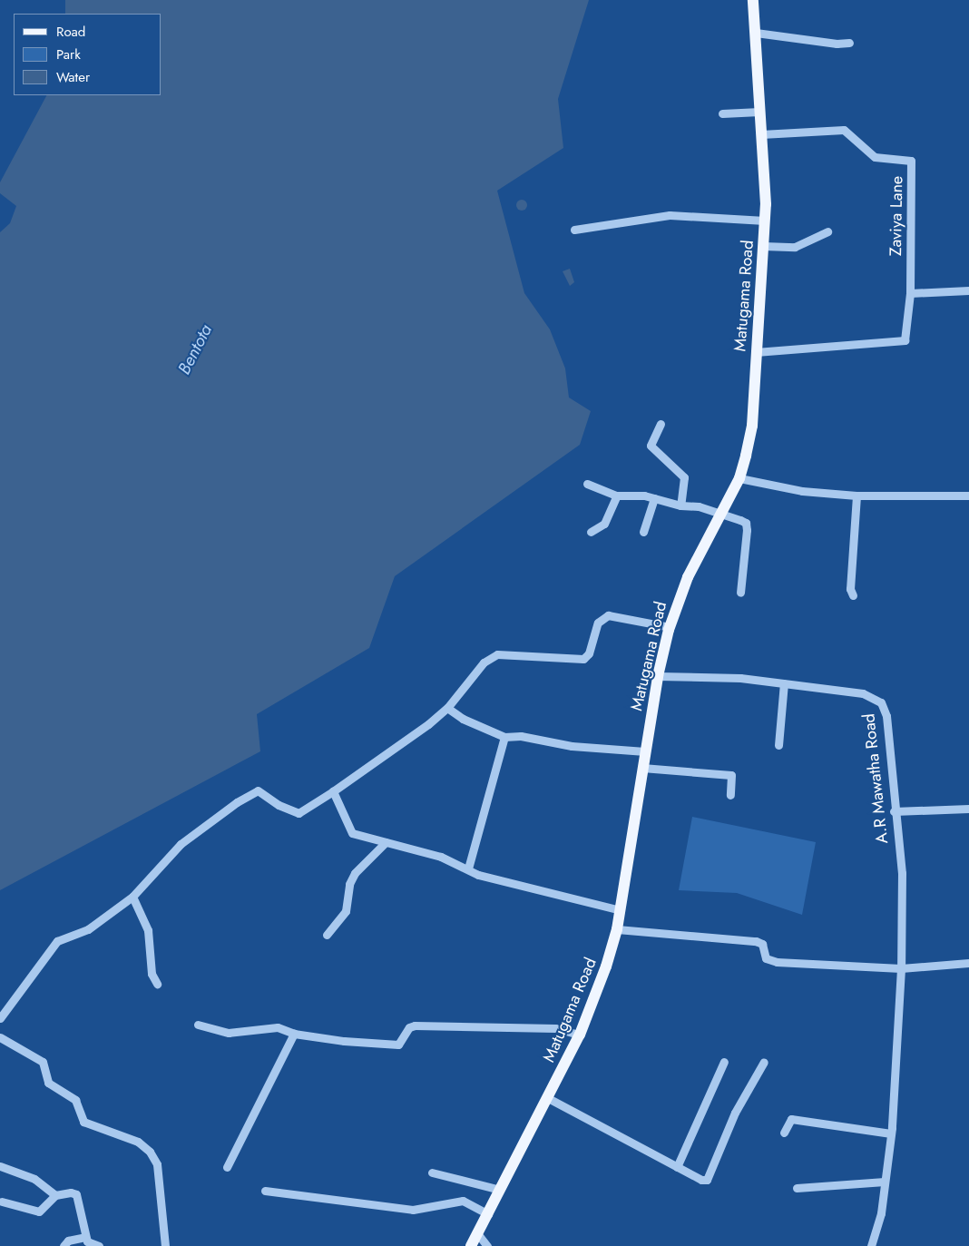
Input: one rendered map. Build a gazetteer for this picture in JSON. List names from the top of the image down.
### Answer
{
  "streets": {
    "main road": ["Matugama Road"],
    "street": ["Zaviya Lane", "A.R Mawatha Road"]
  },
  "crossings": [
    ["Zaviya Lane", "Matugama Road"],
    ["Matugama Road", "A.R Mawatha Road"]
  ],
  "water": ["Bentota"],
  "legend": ["Road", "Park", "Water"]
}
